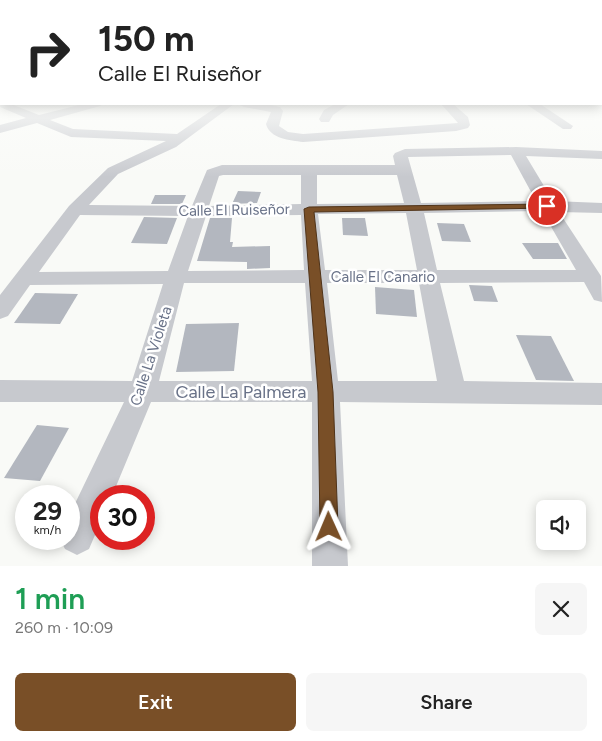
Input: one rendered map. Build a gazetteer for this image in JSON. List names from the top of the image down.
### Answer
{
  "streets": {
    "street": [
      "Calle El Ruiseñor",
      "Calle El Canario",
      "Calle La Violeta",
      "Calle La Palmera"
    ]
  },
  "crossings": [
    ["Calle El Ruiseñor", "Calle La Violeta"],
    ["Calle El Canario", "Calle La Violeta"],
    ["Calle La Violeta", "Calle La Palmera"]
  ],
  "page": {
    "turn": ["150 m", "Calle El Ruiseñor"],
    "speed": "29 km/h",
    "limit": "30",
    "heading": ["1 min", "260 m · 10:09"],
    "buttons": ["Exit", "Share"]
  }
}
